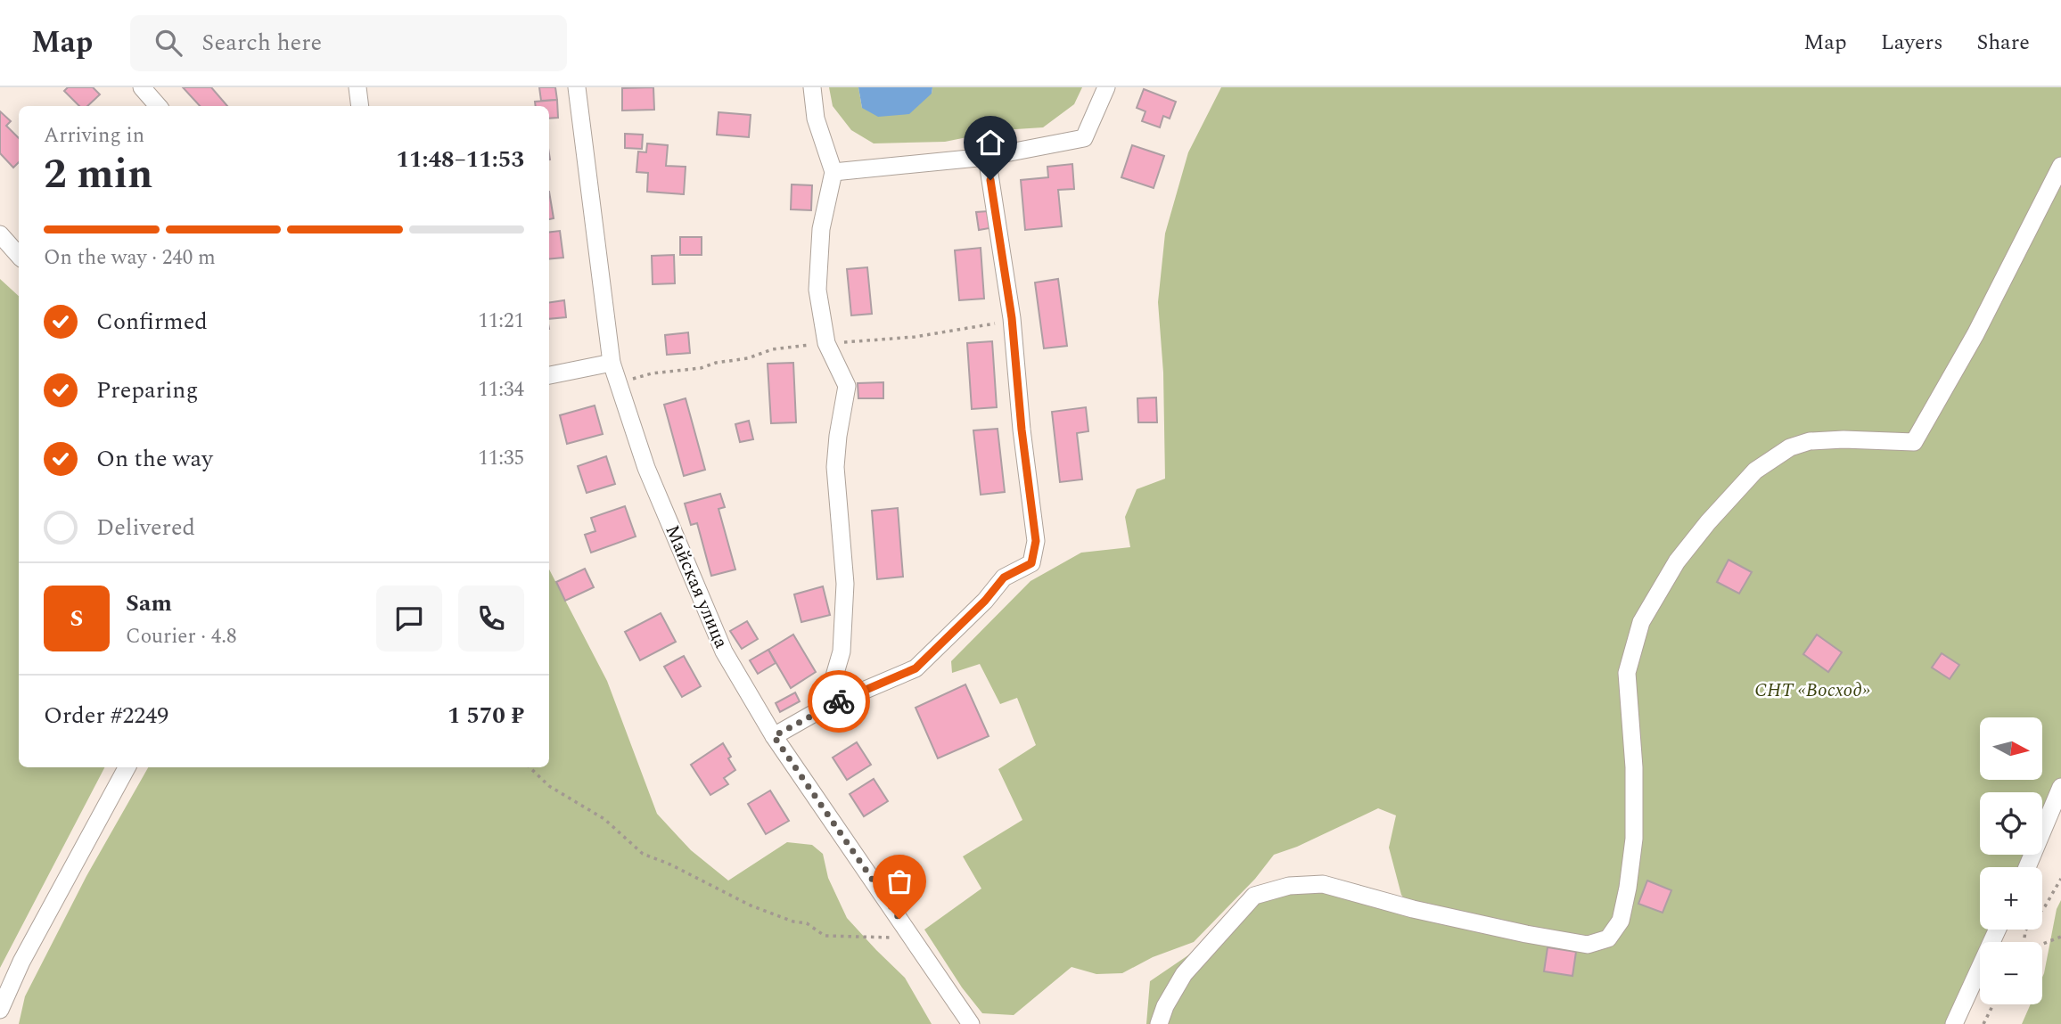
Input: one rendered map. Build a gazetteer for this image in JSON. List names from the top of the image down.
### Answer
{
  "streets": {
    "street": ["Майская улица"]
  },
  "parks": ["СНТ «Восход»"],
  "north": "right",
  "page": {
    "header": "Map",
    "search": "Search here",
    "nav": ["Map", "Layers", "Share"],
    "heading": ["2 min", "Arriving in", "11:48–11:53"],
    "panel": [
      "Sam",
      "Courier · 4.8",
      "Order #2249",
      "1 570 ₽"
    ],
    "bar": "On the way · 240 m",
    "list": [
      ["Confirmed", "11:21"],
      ["Preparing", "11:34"],
      ["On the way", "11:35"],
      "Delivered"
    ],
    "round": "S",
    "map_buttons": ["+", "−"]
  }
}
